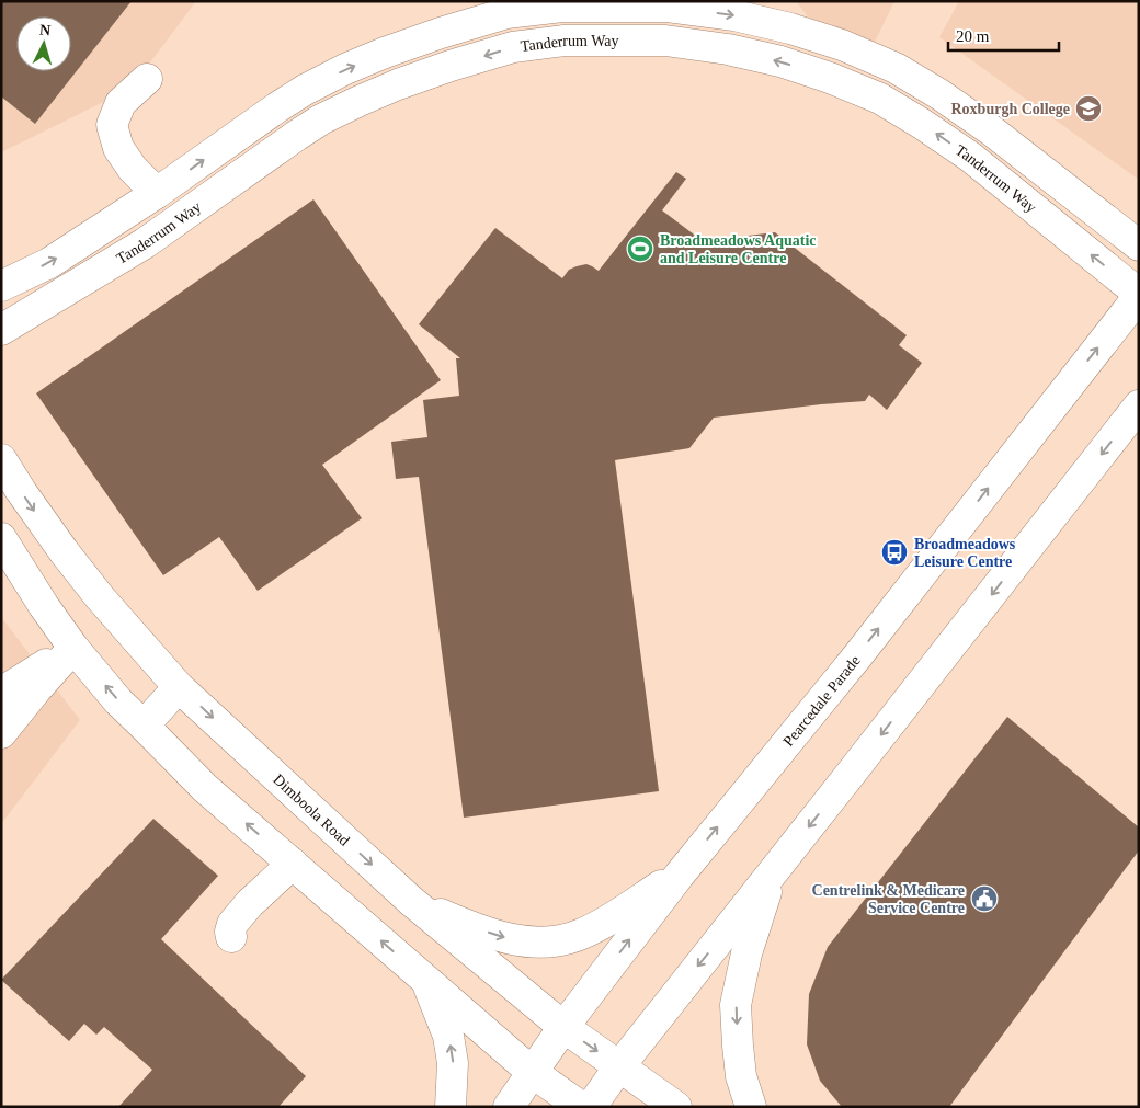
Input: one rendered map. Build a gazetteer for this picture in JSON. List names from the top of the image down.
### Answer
{
  "streets": {
    "street": ["Tanderrum Way", "Pearcedale Parade", "Dimboola Road"]
  },
  "crossings": [
    ["Tanderrum Way", "Pearcedale Parade"],
    ["Pearcedale Parade", "Dimboola Road"]
  ],
  "one_way": ["Tanderrum Way"],
  "places": {
    "school or university": ["Roxburgh College"],
    "sports": ["Broadmeadows Aquatic and Leisure Centre"],
    "bus stop": ["Broadmeadows Leisure Centre"],
    "public building": ["Centrelink & Medicare Service Centre"]
  },
  "scale_bar": "20 m",
  "north": "top"
}
